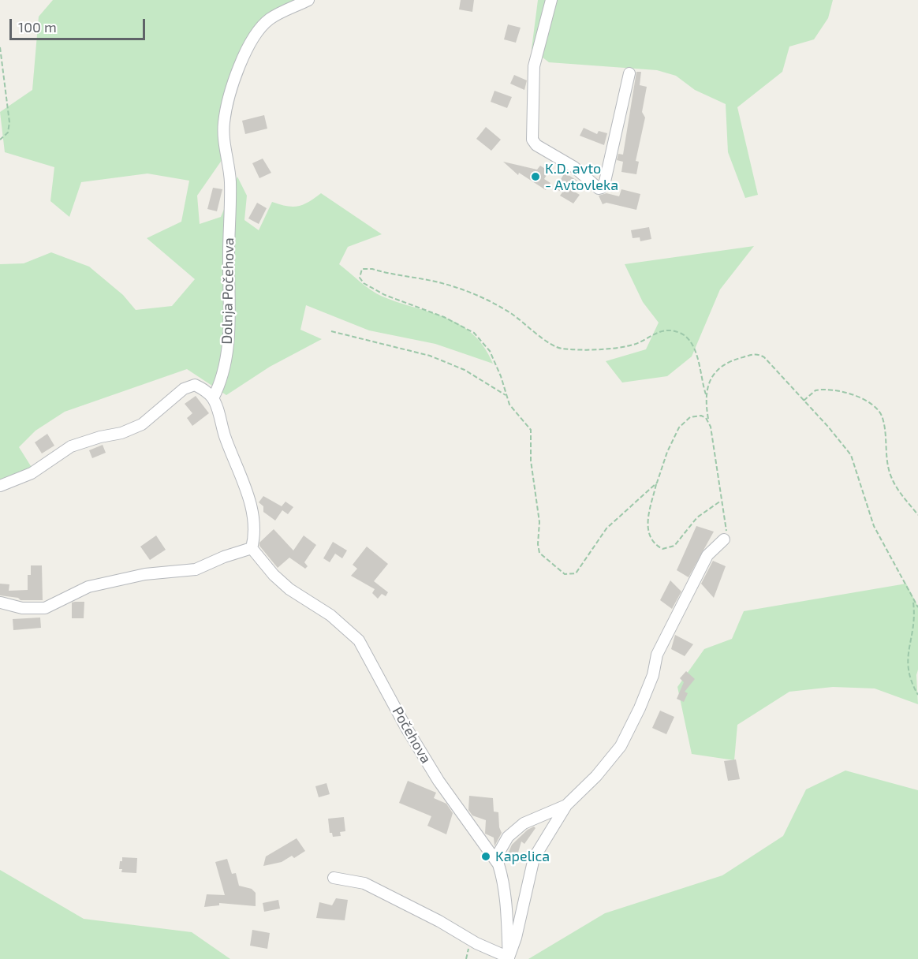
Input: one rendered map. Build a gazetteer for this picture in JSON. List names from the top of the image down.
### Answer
{
  "streets": {
    "street": ["Dolnja Počehova", "Počehova"]
  },
  "places": ["K.D. avto - Avtovleka", "Kapelica"],
  "scale_bar": "100 m"
}
